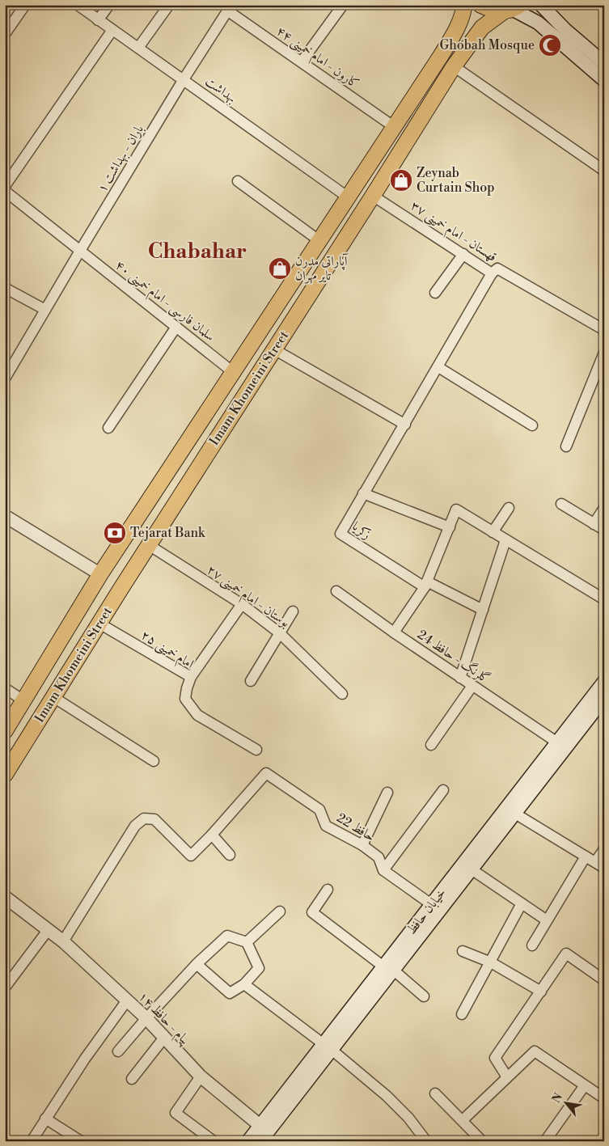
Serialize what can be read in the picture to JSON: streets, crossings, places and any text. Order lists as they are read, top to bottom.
{
  "streets": {
    "main road": ["Imam Khomeini Street", "خیابان حافظ"],
    "street": [
      "کارون - امام خمینی ۴۴",
      "بهداشت",
      "باران - بهداشت ۱",
      "قهستان - امام خمینی ۳۷",
      "سلمان فارسی - امام خمینی ۴۰",
      "زکریا",
      "بوستان - امام خمینی ۲۷",
      "امام خمینی ۲۵",
      "گلرنگ - حافظ 24",
      "حافظ 22",
      "پیام - حافظ ۱۴"
    ]
  },
  "crossings": [
    ["کارون - امام خمینی ۴۴", "باران - بهداشت ۱"],
    ["کارون - امام خمینی ۴۴", "Imam Khomeini Street"],
    ["بهداشت", "باران - بهداشت ۱"],
    ["بهداشت", "Imam Khomeini Street"],
    ["باران - بهداشت ۱", "سلمان فارسی - امام خمینی ۴۰"],
    ["قهستان - امام خمینی ۳۷", "Imam Khomeini Street"],
    ["قهستان - امام خمینی ۳۷", "زکریا"],
    ["سلمان فارسی - امام خمینی ۴۰", "Imam Khomeini Street"],
    ["Imam Khomeini Street", "بوستان - امام خمینی ۲۷"],
    ["Imam Khomeini Street", "امام خمینی ۲۵"],
    ["گلرنگ - حافظ 24", "خیابان حافظ"],
    ["حافظ 22", "خیابان حافظ"],
    ["خیابان حافظ", "پیام - حافظ ۱۴"]
  ],
  "districts": ["Chabahar"],
  "places": {
    "mosque": ["Ghobah Mosque"],
    "shop": ["Zeynab Curtain Shop", "آپاراتی مدرن تایر مهران"],
    "bank": ["Tejarat Bank"]
  },
  "north": "top left"
}
